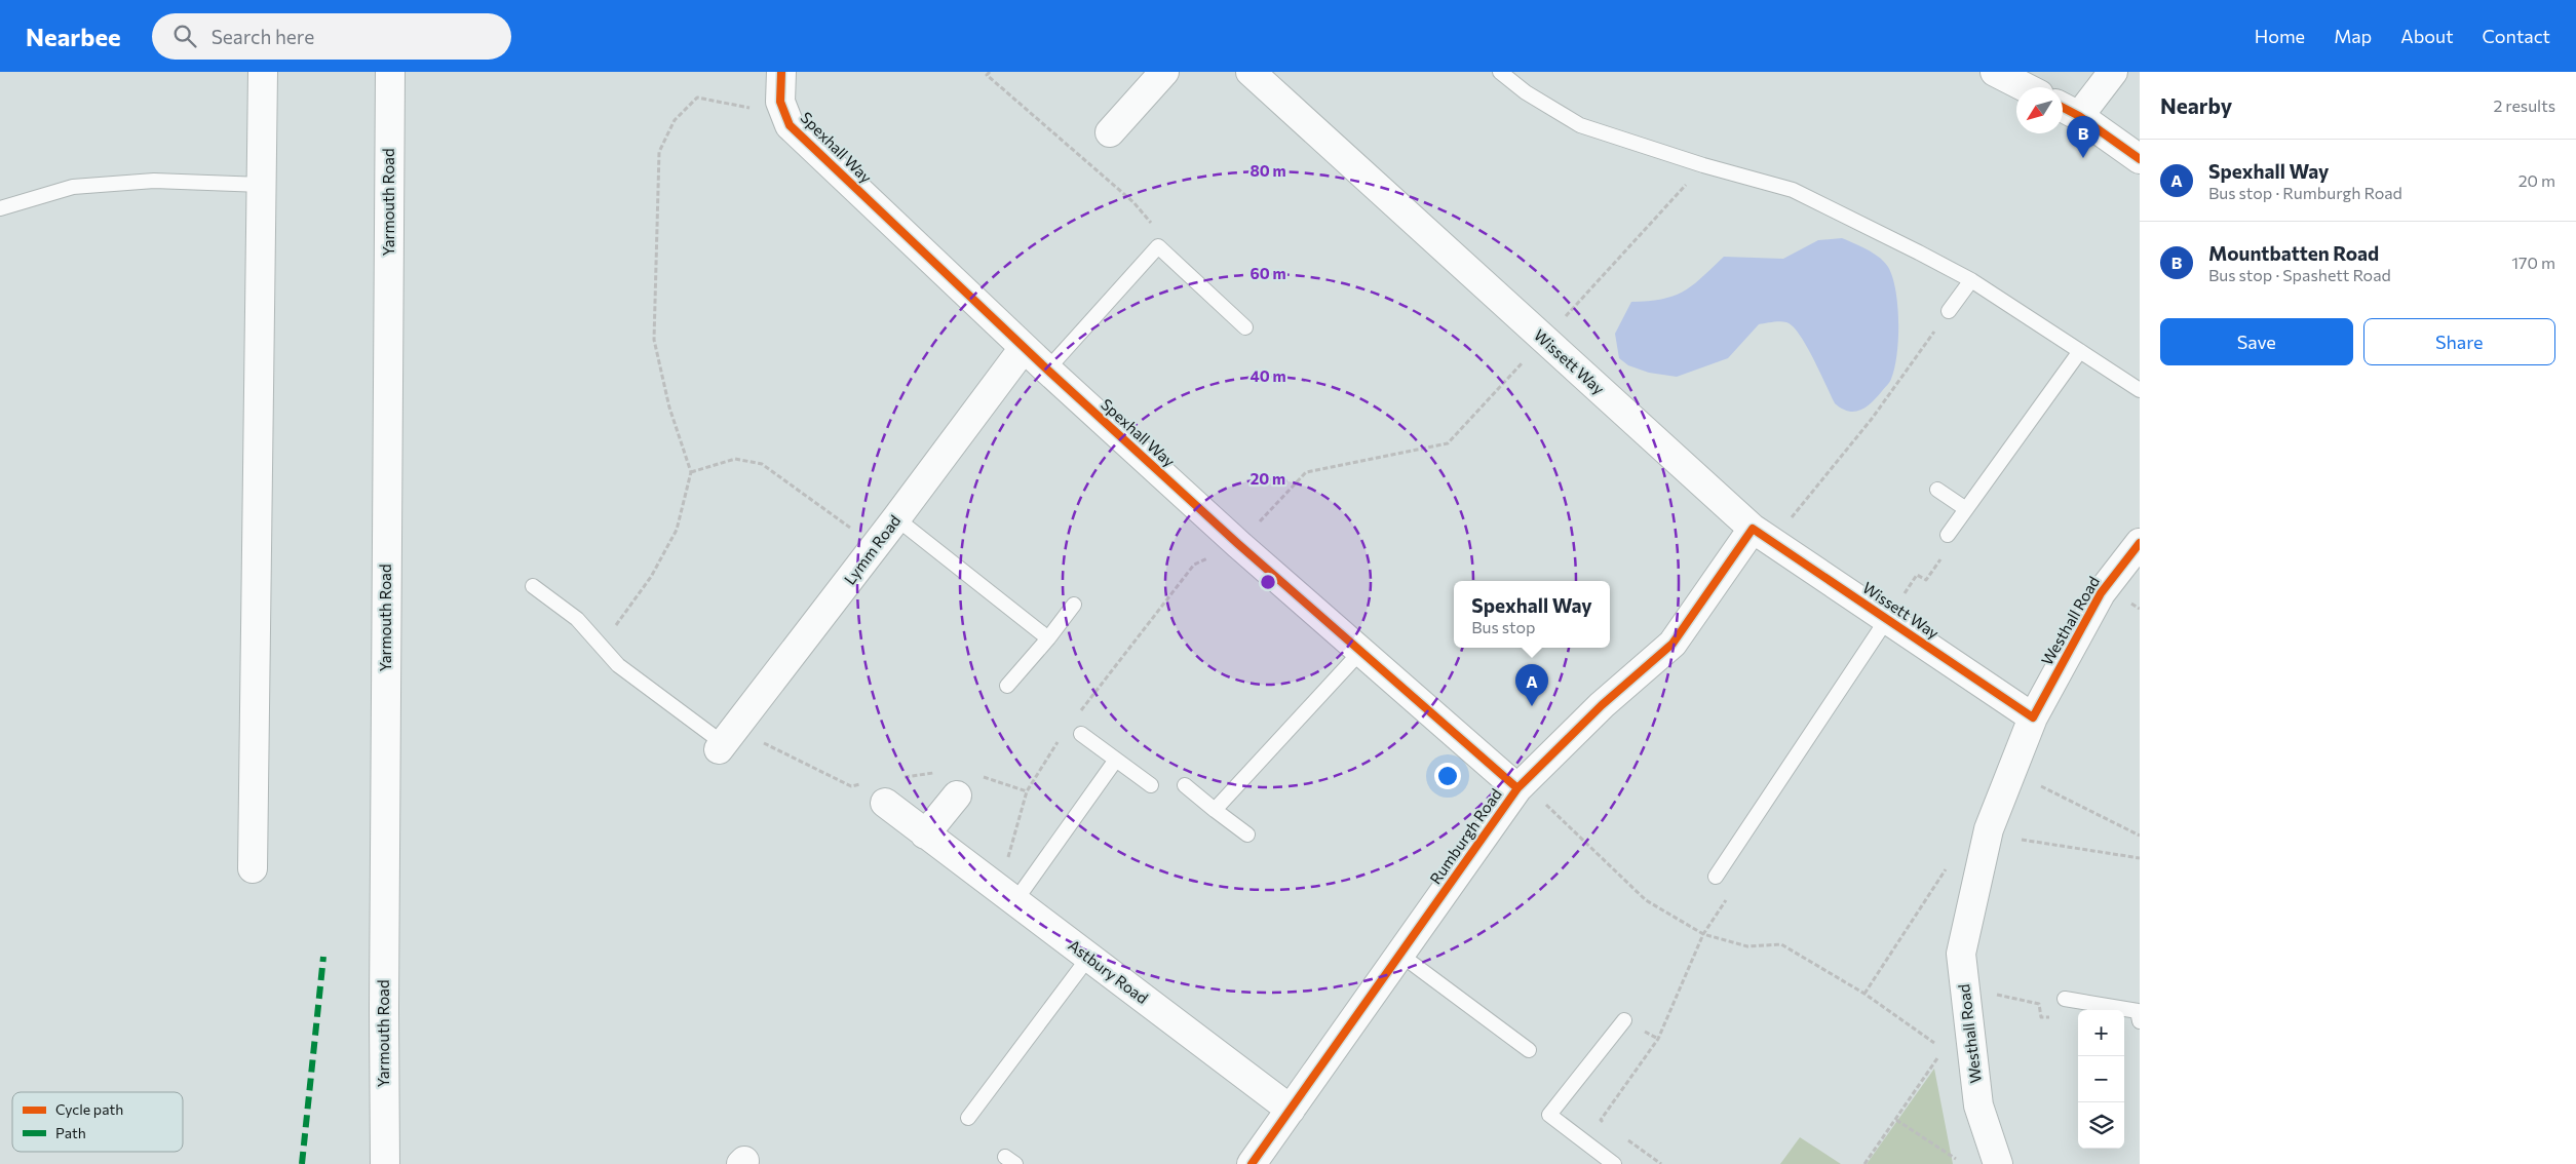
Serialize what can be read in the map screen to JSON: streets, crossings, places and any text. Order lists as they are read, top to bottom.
{
  "streets": {
    "main road": [
      "Spexhall Way",
      "Yarmouth Road",
      "Wissett Way",
      "Lymm Road",
      "Westhall Road",
      "Rumburgh Road",
      "Astbury Road"
    ]
  },
  "crossings": [
    ["Spexhall Way", "Lymm Road"],
    ["Spexhall Way", "Rumburgh Road"],
    ["Wissett Way", "Westhall Road"],
    ["Wissett Way", "Rumburgh Road"],
    ["Rumburgh Road", "Astbury Road"]
  ],
  "legend": ["Cycle path", "Path"],
  "north": "bottom left",
  "page": {
    "header": "Nearbee",
    "search": "Search here",
    "nav": [
      "Home",
      "Map",
      "About",
      "Contact"
    ],
    "heading": ["Nearby", "2 results"],
    "pins": ["B", "A"],
    "list": [
      {
        "mark": "A",
        "name": "Spexhall Way",
        "note": "Bus stop · Rumburgh Road",
        "value": "20 m"
      },
      {
        "mark": "B",
        "name": "Mountbatten Road",
        "note": "Bus stop · Spashett Road",
        "value": "170 m"
      }
    ],
    "buttons": ["Save", "Share"],
    "popup": ["Spexhall Way", "Bus stop"],
    "map_buttons": ["+", "−"]
  },
  "rings": [
    "80 m",
    "60 m",
    "40 m",
    "20 m"
  ]
}
